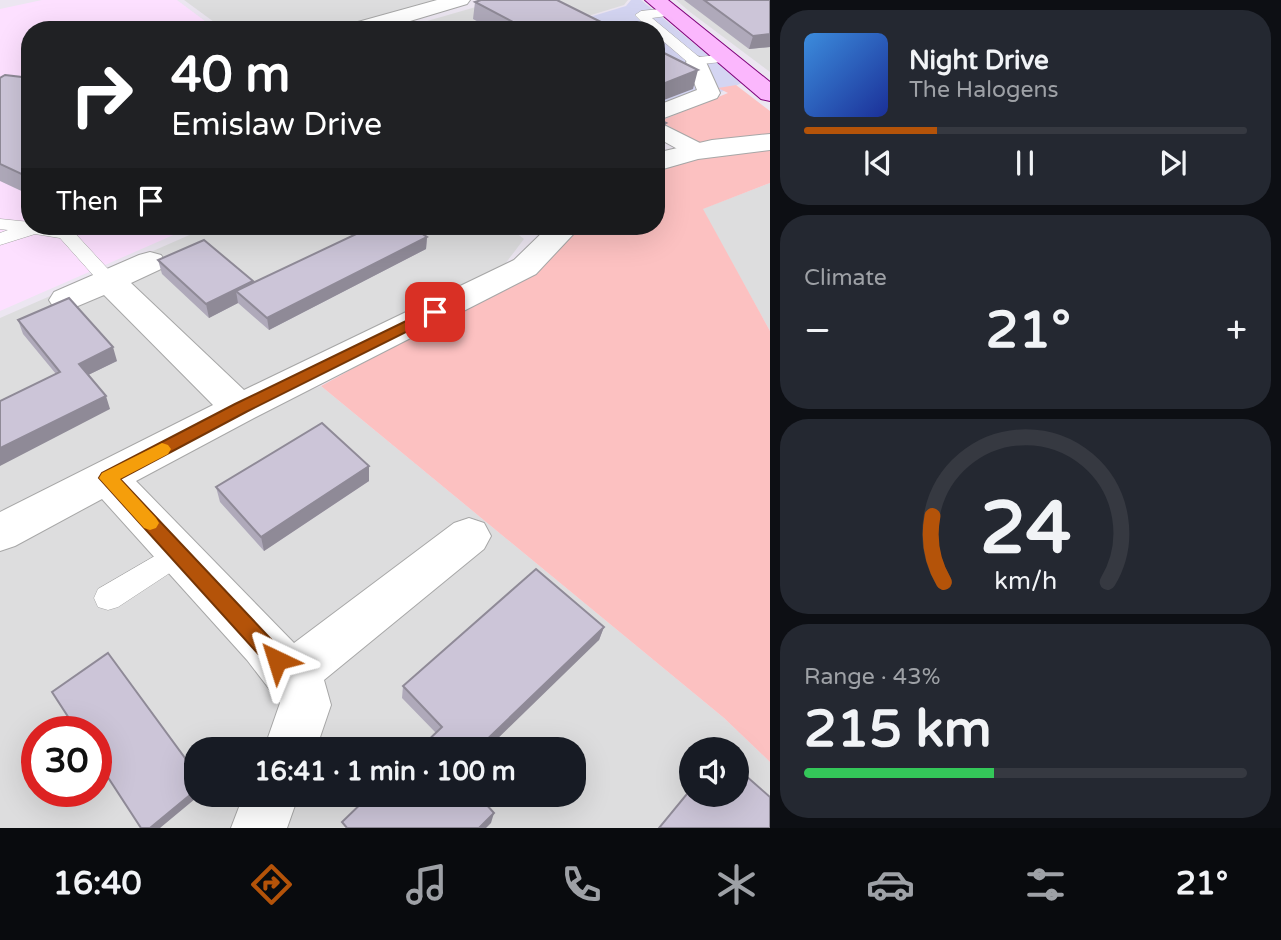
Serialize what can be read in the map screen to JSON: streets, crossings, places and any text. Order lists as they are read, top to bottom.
{
  "page": {
    "turn": ["40 m", "Emislaw Drive"],
    "song": ["Night Drive", "The Halogens"],
    "then": "Then",
    "tile": [
      "Climate",
      ["Range · 43%", "215 km"]
    ],
    "heat": ["−", "21°", "+"],
    "limit": "30",
    "trip": "16:41 · 1 min · 100 m",
    "tabs": ["16:40", "21°"],
    "gauge": ["24", "km/h"]
  }
}
